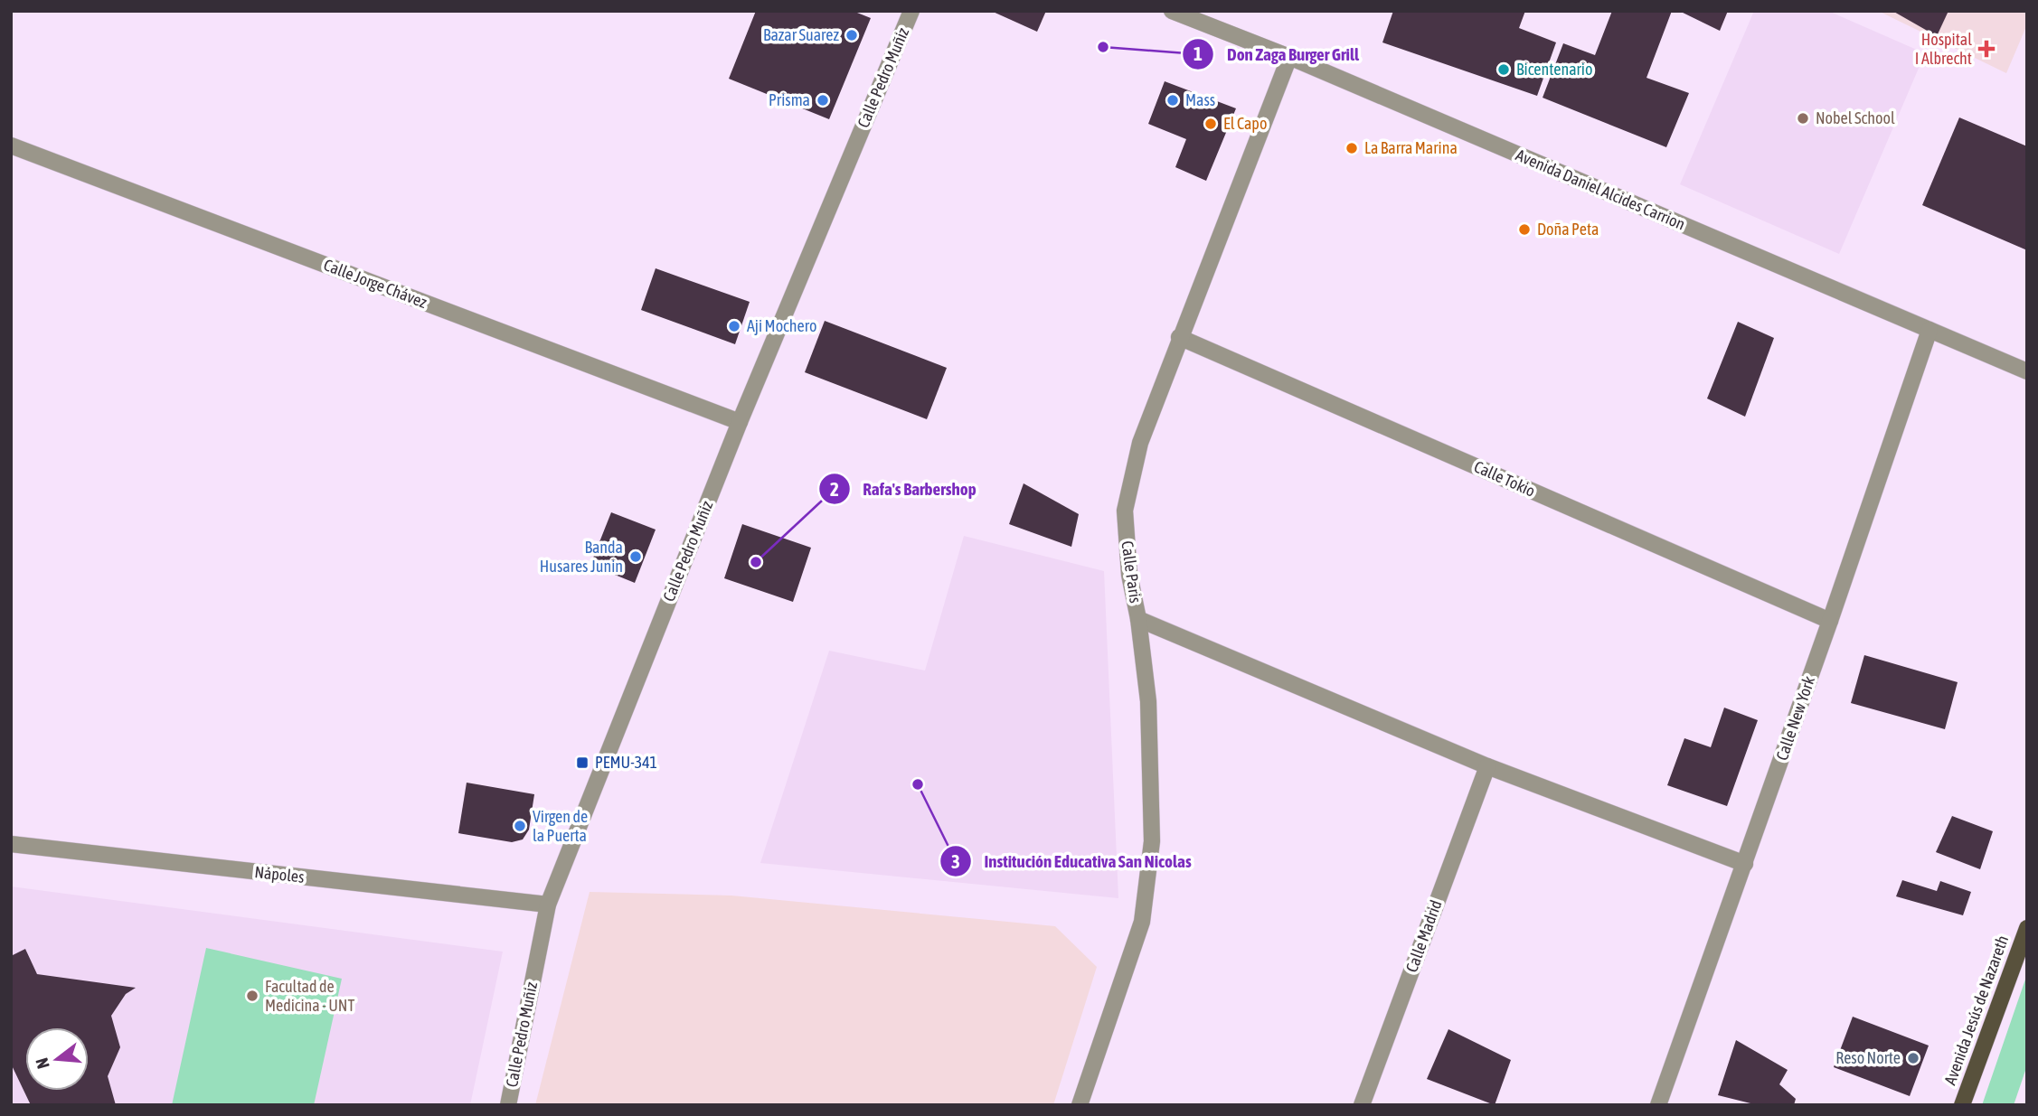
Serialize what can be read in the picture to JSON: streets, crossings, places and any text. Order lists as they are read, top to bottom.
{
  "streets": {
    "main road": ["Avenida Jesús de Nazareth"],
    "street": [
      "Calle Pedro Muñiz",
      "Avenida Daniel Alcides Carrion",
      "Calle Jorge Chávez",
      "Calle Tokio",
      "Calle Paris",
      "Calle New York",
      "Nápoles",
      "Calle Madrid"
    ]
  },
  "crossings": [
    ["Calle Pedro Muñiz", "Calle Jorge Chávez"],
    ["Calle Pedro Muñiz", "Nápoles"],
    ["Avenida Daniel Alcides Carrion", "Calle Paris"],
    ["Avenida Daniel Alcides Carrion", "Calle New York"],
    ["Calle Tokio", "Calle Paris"],
    ["Calle Tokio", "Calle New York"]
  ],
  "places": {
    "other": [
      "Bazar Suarez",
      "Don Zaga Burger Grill",
      "Bicentenario",
      "Prisma",
      "Mass",
      "Nobel School",
      "El Capo",
      "La Barra Marina",
      "Doña Peta",
      "Aji Mochero",
      "Banda Husares Junin",
      "Rafa's Barbershop",
      "Institución Educativa San Nicolas",
      "Virgen de la Puerta",
      "Facultad de Medicina - UNT",
      "Reso Norte"
    ],
    "health": ["Hospital I Albrecht"],
    "transit": ["PEMU-341"]
  },
  "north": "left"
}
